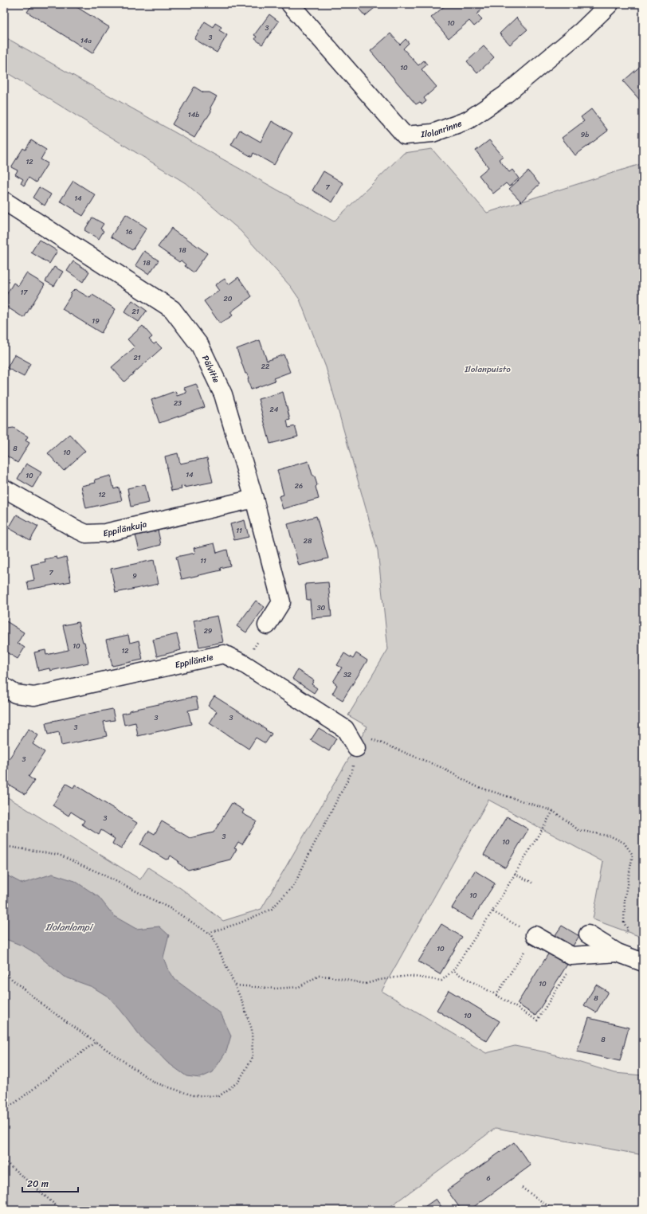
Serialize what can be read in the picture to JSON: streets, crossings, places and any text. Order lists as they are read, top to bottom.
{
  "streets": {
    "street": [
      "Ilolanrinne",
      "Pälvitie",
      "Eppilänkuja",
      "Eppiläntie"
    ]
  },
  "crossings": [
    ["Pälvitie", "Eppilänkuja"]
  ],
  "water": ["Ilolanlampi"],
  "parks": ["Ilolanpuisto"],
  "house_numbers": [
    "10",
    "3",
    "3",
    "14a",
    "10",
    "14b",
    "9b",
    "12",
    "7",
    "14",
    "16",
    "18",
    "18",
    "17",
    "20",
    "21",
    "19",
    "21",
    "22",
    "23",
    "24",
    "8",
    "10",
    "14",
    "10",
    "26",
    "12",
    "11",
    "28",
    "11",
    "7",
    "9",
    "30",
    "29",
    "10",
    "12",
    "32",
    "3",
    "3",
    "3",
    "3",
    "3",
    "3",
    "10",
    "10",
    "10",
    "10",
    "8",
    "10",
    "8",
    "6"
  ],
  "scale_bar": "20 m"
}
